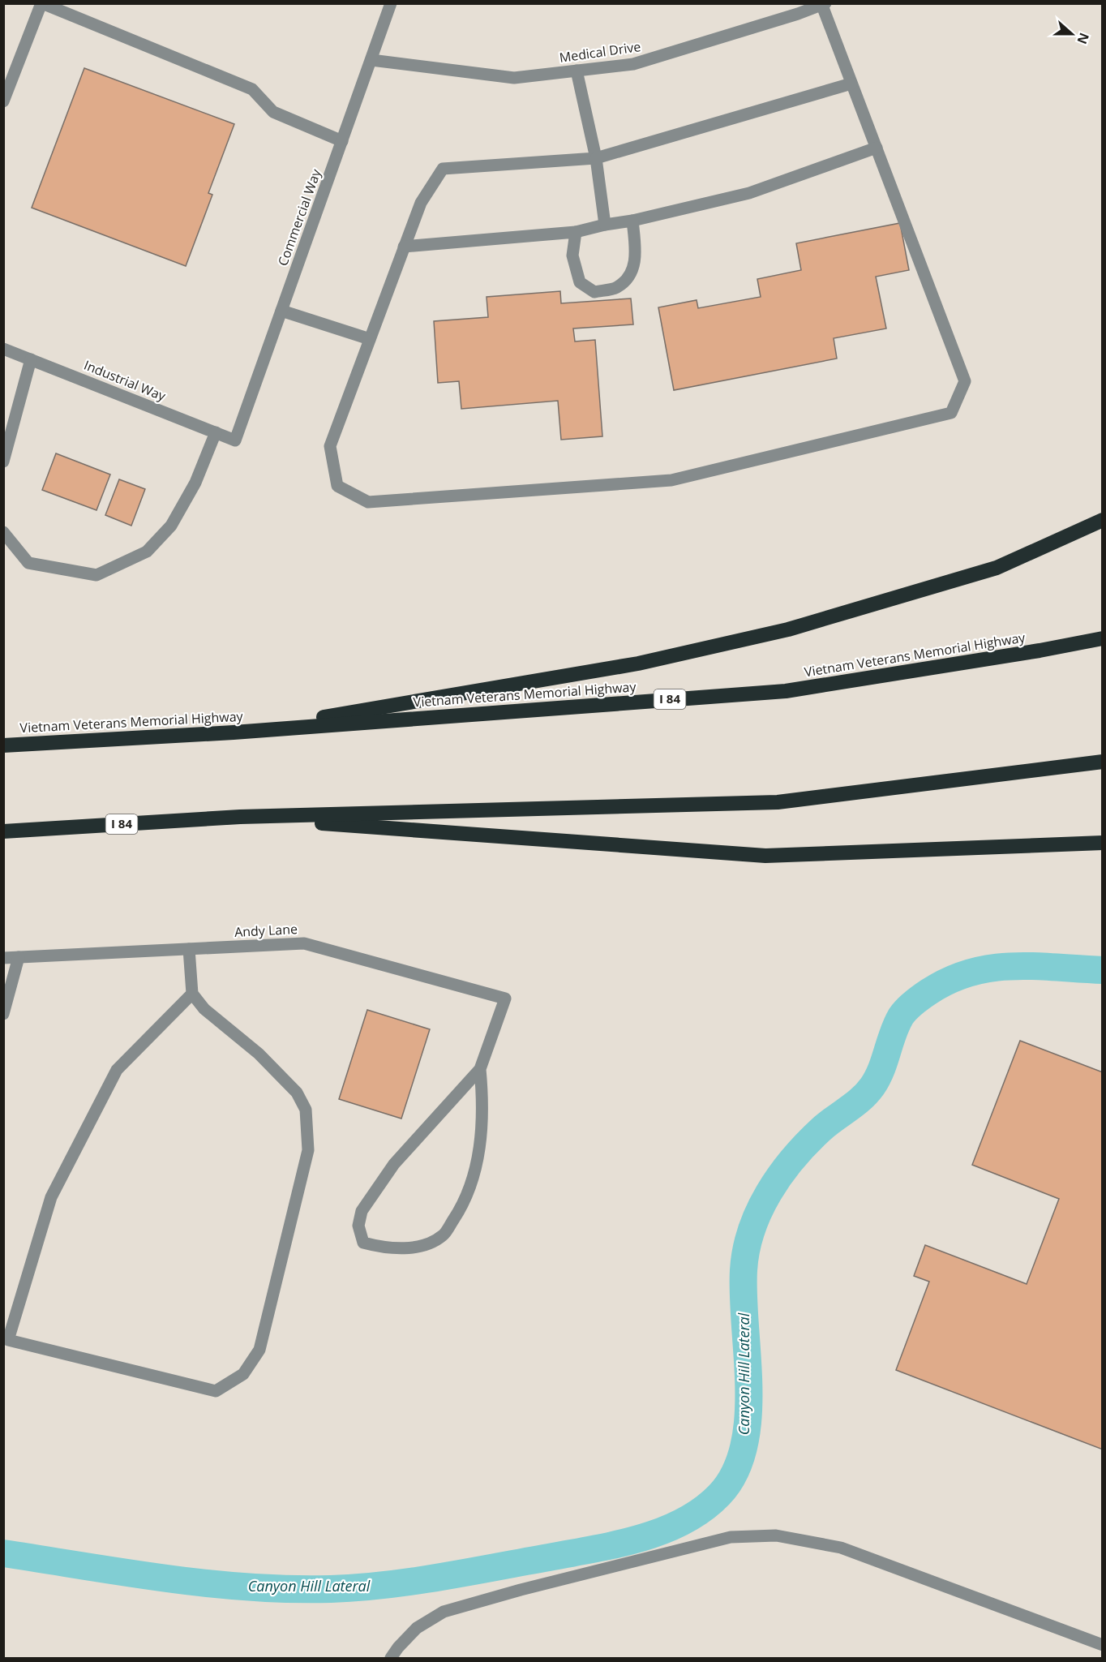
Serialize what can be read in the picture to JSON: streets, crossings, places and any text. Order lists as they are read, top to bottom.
{
  "streets": {
    "highway": ["Vietnam Veterans Memorial Highway", "I 84"],
    "street": [
      "Medical Drive",
      "Commercial Way",
      "Industrial Way",
      "Andy Lane"
    ]
  },
  "crossings": [
    ["Medical Drive", "Commercial Way"],
    ["Commercial Way", "Industrial Way"]
  ],
  "water": ["Canyon Hill Lateral"],
  "north": "right"
}
